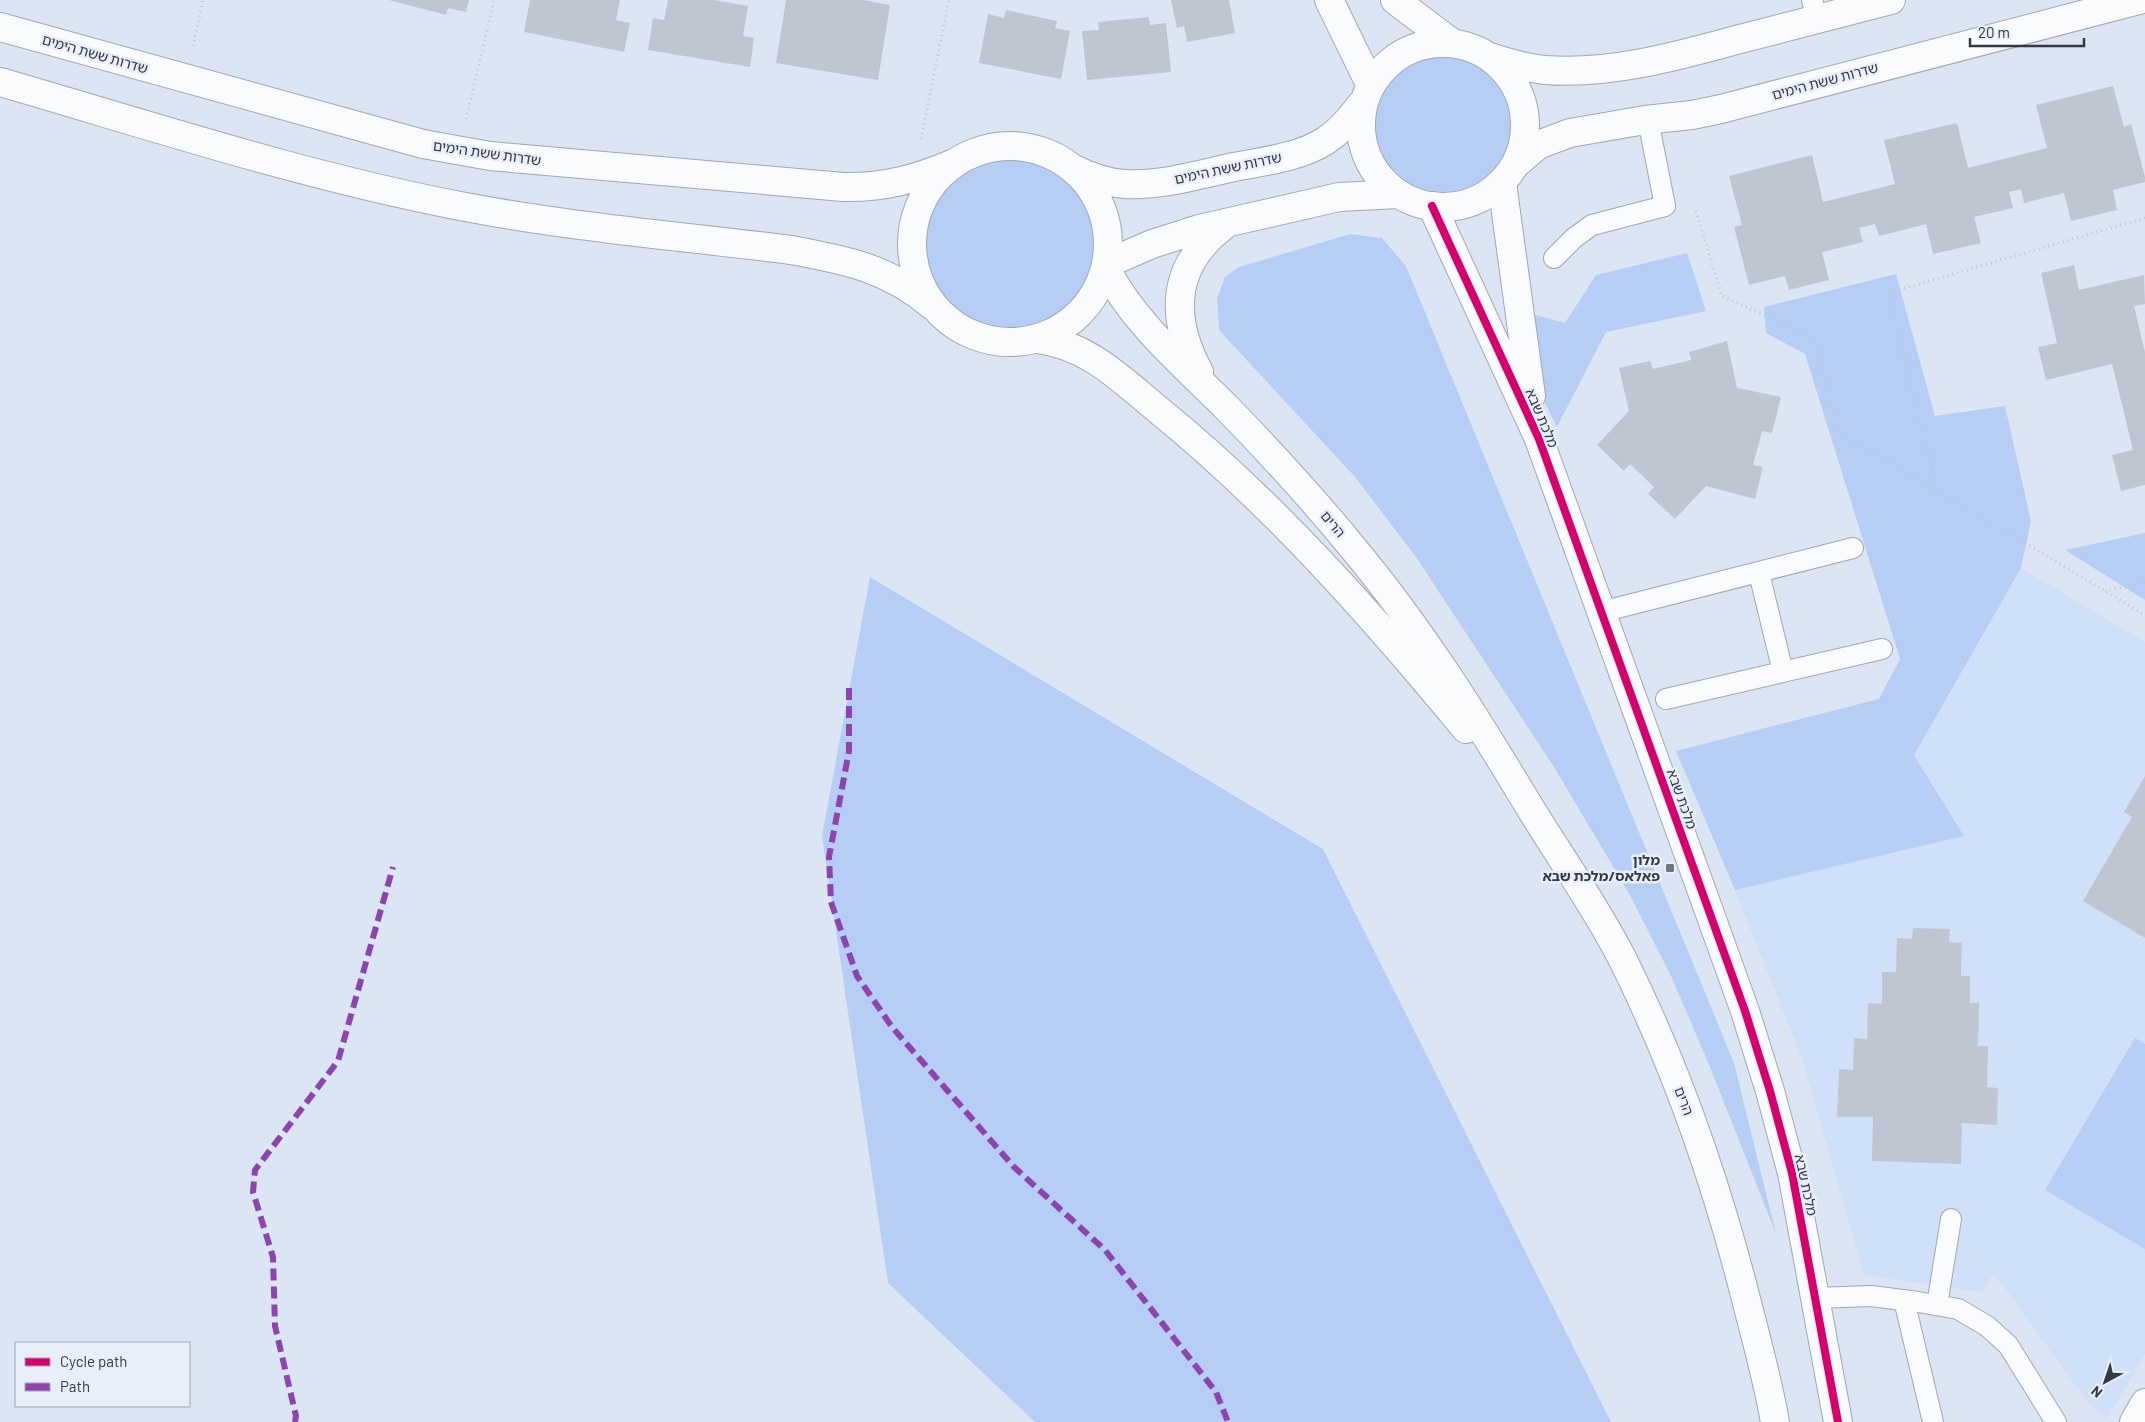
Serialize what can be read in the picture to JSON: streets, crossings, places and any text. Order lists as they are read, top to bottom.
{
  "streets": {
    "main road": ["שדרות ששת הימים", "מלכת שבא", "הרים"]
  },
  "crossings": [
    ["שדרות ששת הימים", "מלכת שבא"]
  ],
  "places": {
    "transit": ["מלון פאלאס/מלכת שבא"]
  },
  "legend": ["Cycle path", "Path"],
  "scale_bar": "20 m",
  "north": "bottom left"
}
